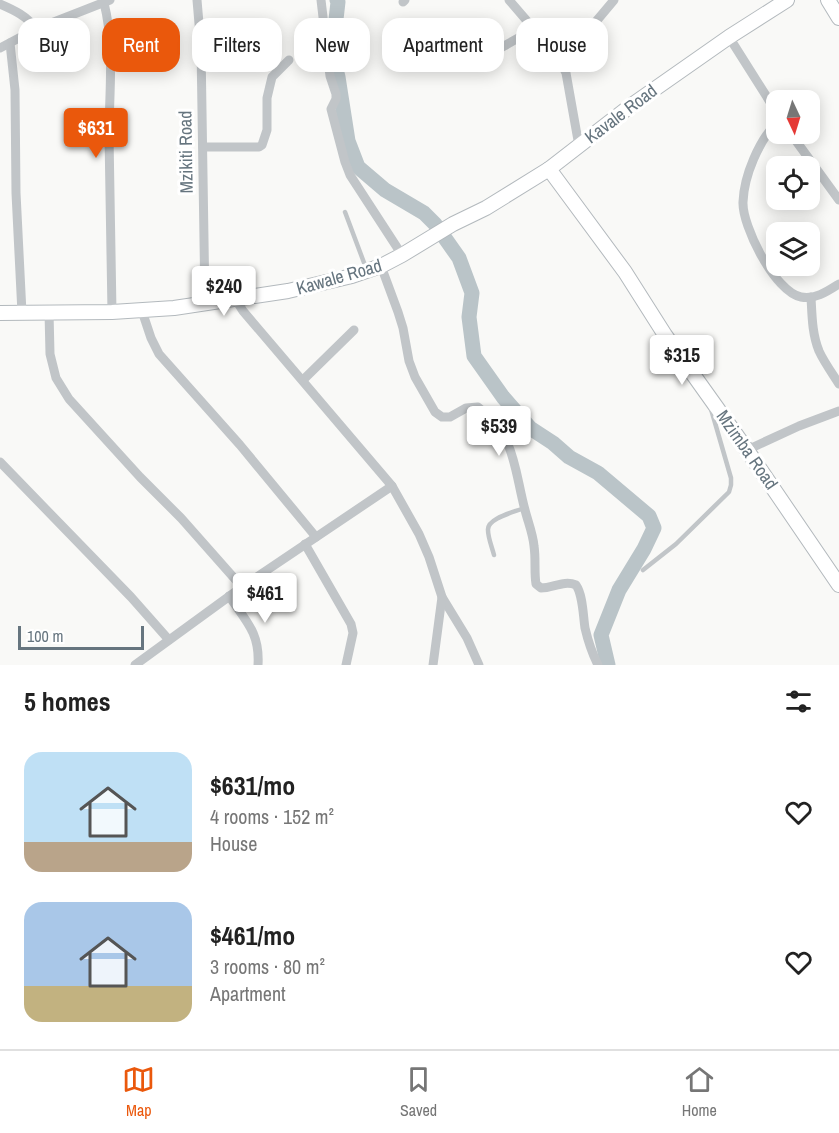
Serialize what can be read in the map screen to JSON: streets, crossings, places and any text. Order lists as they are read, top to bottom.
{
  "streets": {
    "street": [
      "Kavale Road",
      "Mzikiti Road",
      "Kawale Road",
      "Mzimba Road"
    ]
  },
  "crossings": [
    ["Kavale Road", "Kawale Road"],
    ["Kavale Road", "Mzimba Road"],
    ["Mzikiti Road", "Kawale Road"]
  ],
  "scale_bar": "100 m",
  "north": "bottom",
  "page": {
    "chip": [
      "Buy",
      "Rent",
      "Filters",
      "New",
      "Apartment",
      "House"
    ],
    "price": [
      "$631",
      "$240",
      "$315",
      "$539",
      "$461"
    ],
    "scale": "100 m",
    "heading": "5 homes",
    "list": [
      {
        "name": "$631/mo",
        "note": "4 rooms · 152 m² · House"
      },
      {
        "name": "$461/mo",
        "note": "3 rooms · 80 m² · Apartment"
      }
    ],
    "tabs": ["Map", "Saved", "Home"]
  }
}
